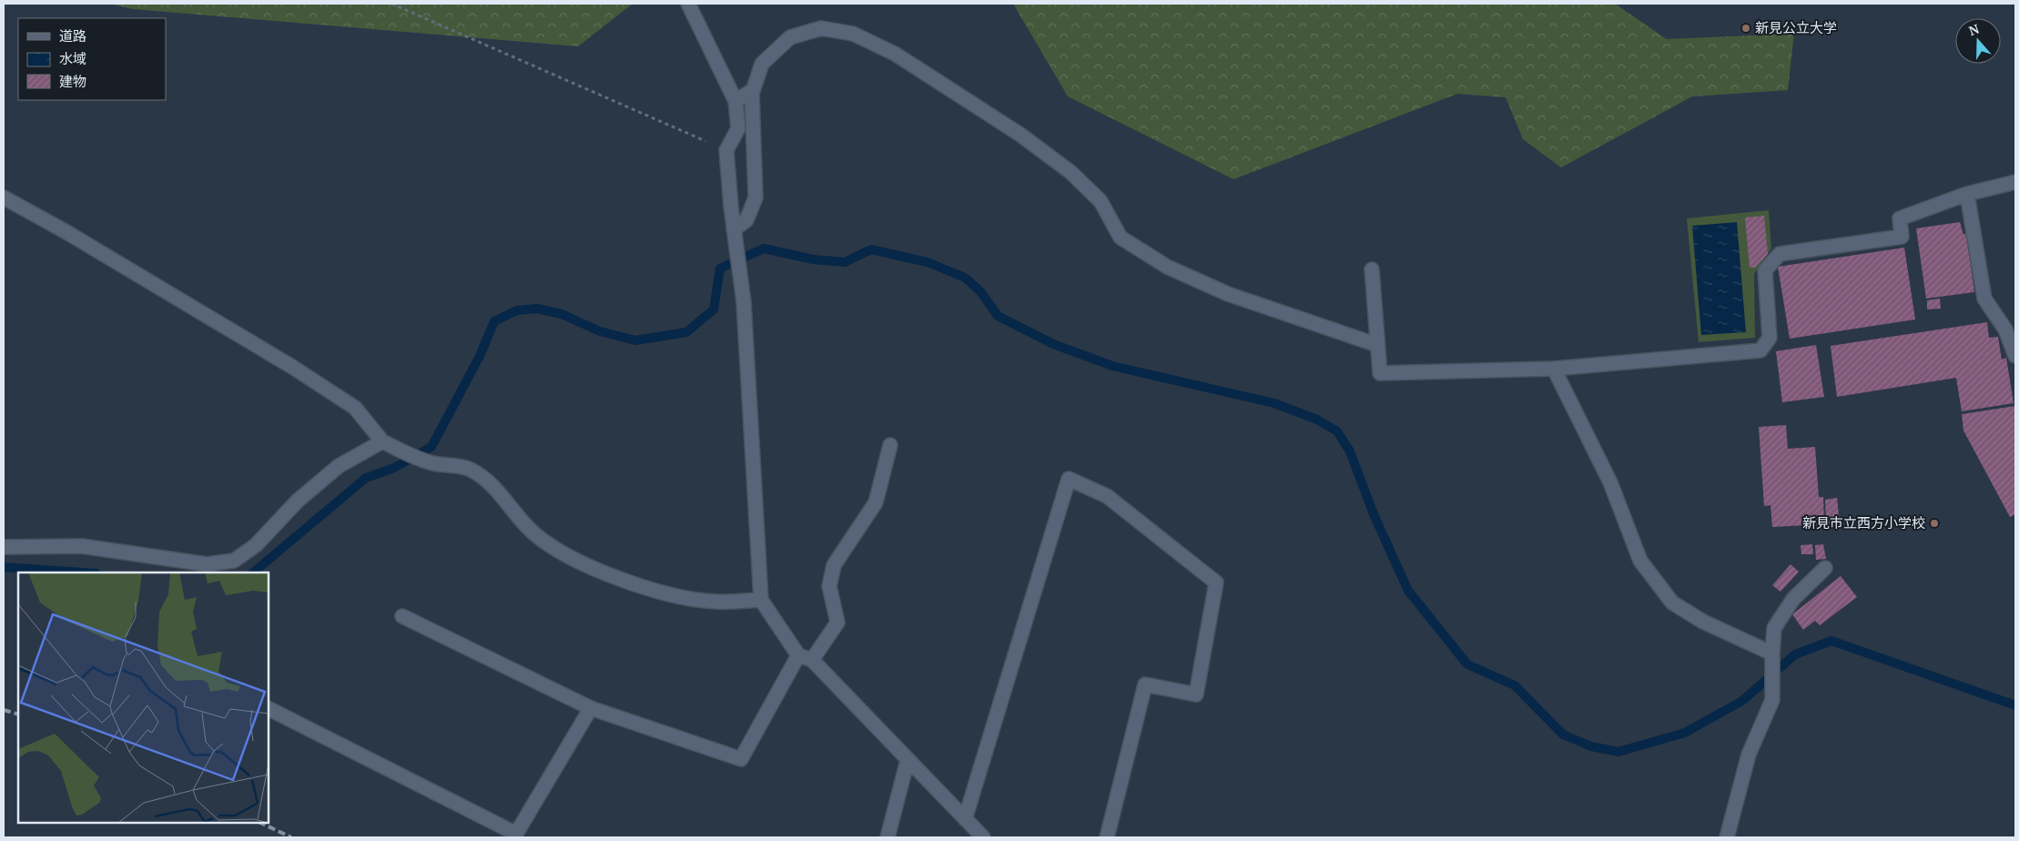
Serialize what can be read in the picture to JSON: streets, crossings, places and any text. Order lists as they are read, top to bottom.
{
  "places": ["新見公立大学", "新見市立西方小学校"],
  "legend": ["道路", "水域", "建物"],
  "north": "top"
}
